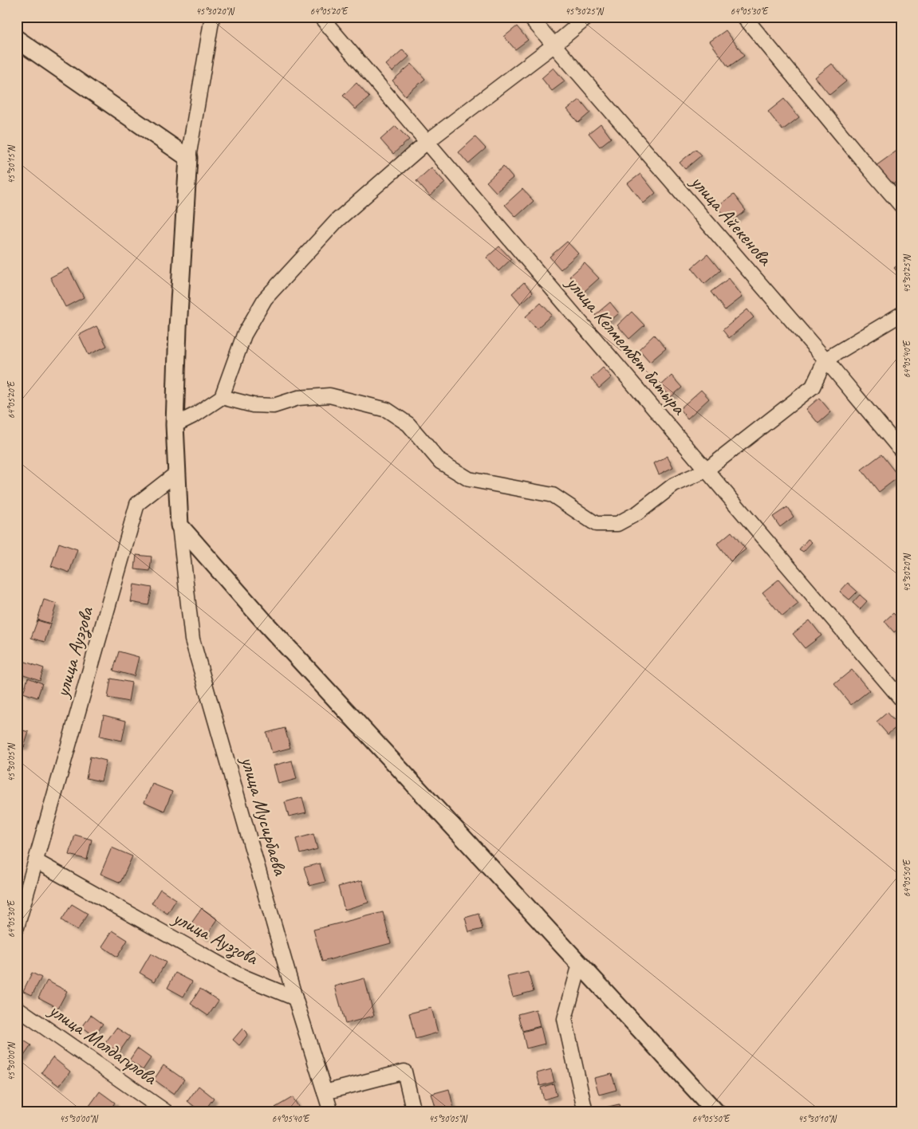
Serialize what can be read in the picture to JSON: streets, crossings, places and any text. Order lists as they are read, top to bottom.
{
  "streets": {
    "street": [
      "улица Айекенова",
      "улица Келмембет батыра",
      "улица Ауэзова",
      "улица Мусирбаева",
      "улица Молдагулова"
    ]
  },
  "crossings": [
    ["улица Ауэзова", "улица Мусирбаева"]
  ],
  "coordinates": [
    "45°30'20\"N",
    "64°05'20\"E",
    "45°30'25\"N",
    "64°05'30\"E",
    "45°30'15\"N",
    "64°05'40\"E",
    "45°30'05\"N",
    "64°05'50\"E",
    "45°30'00\"N",
    "45°30'10\"N"
  ]
}
